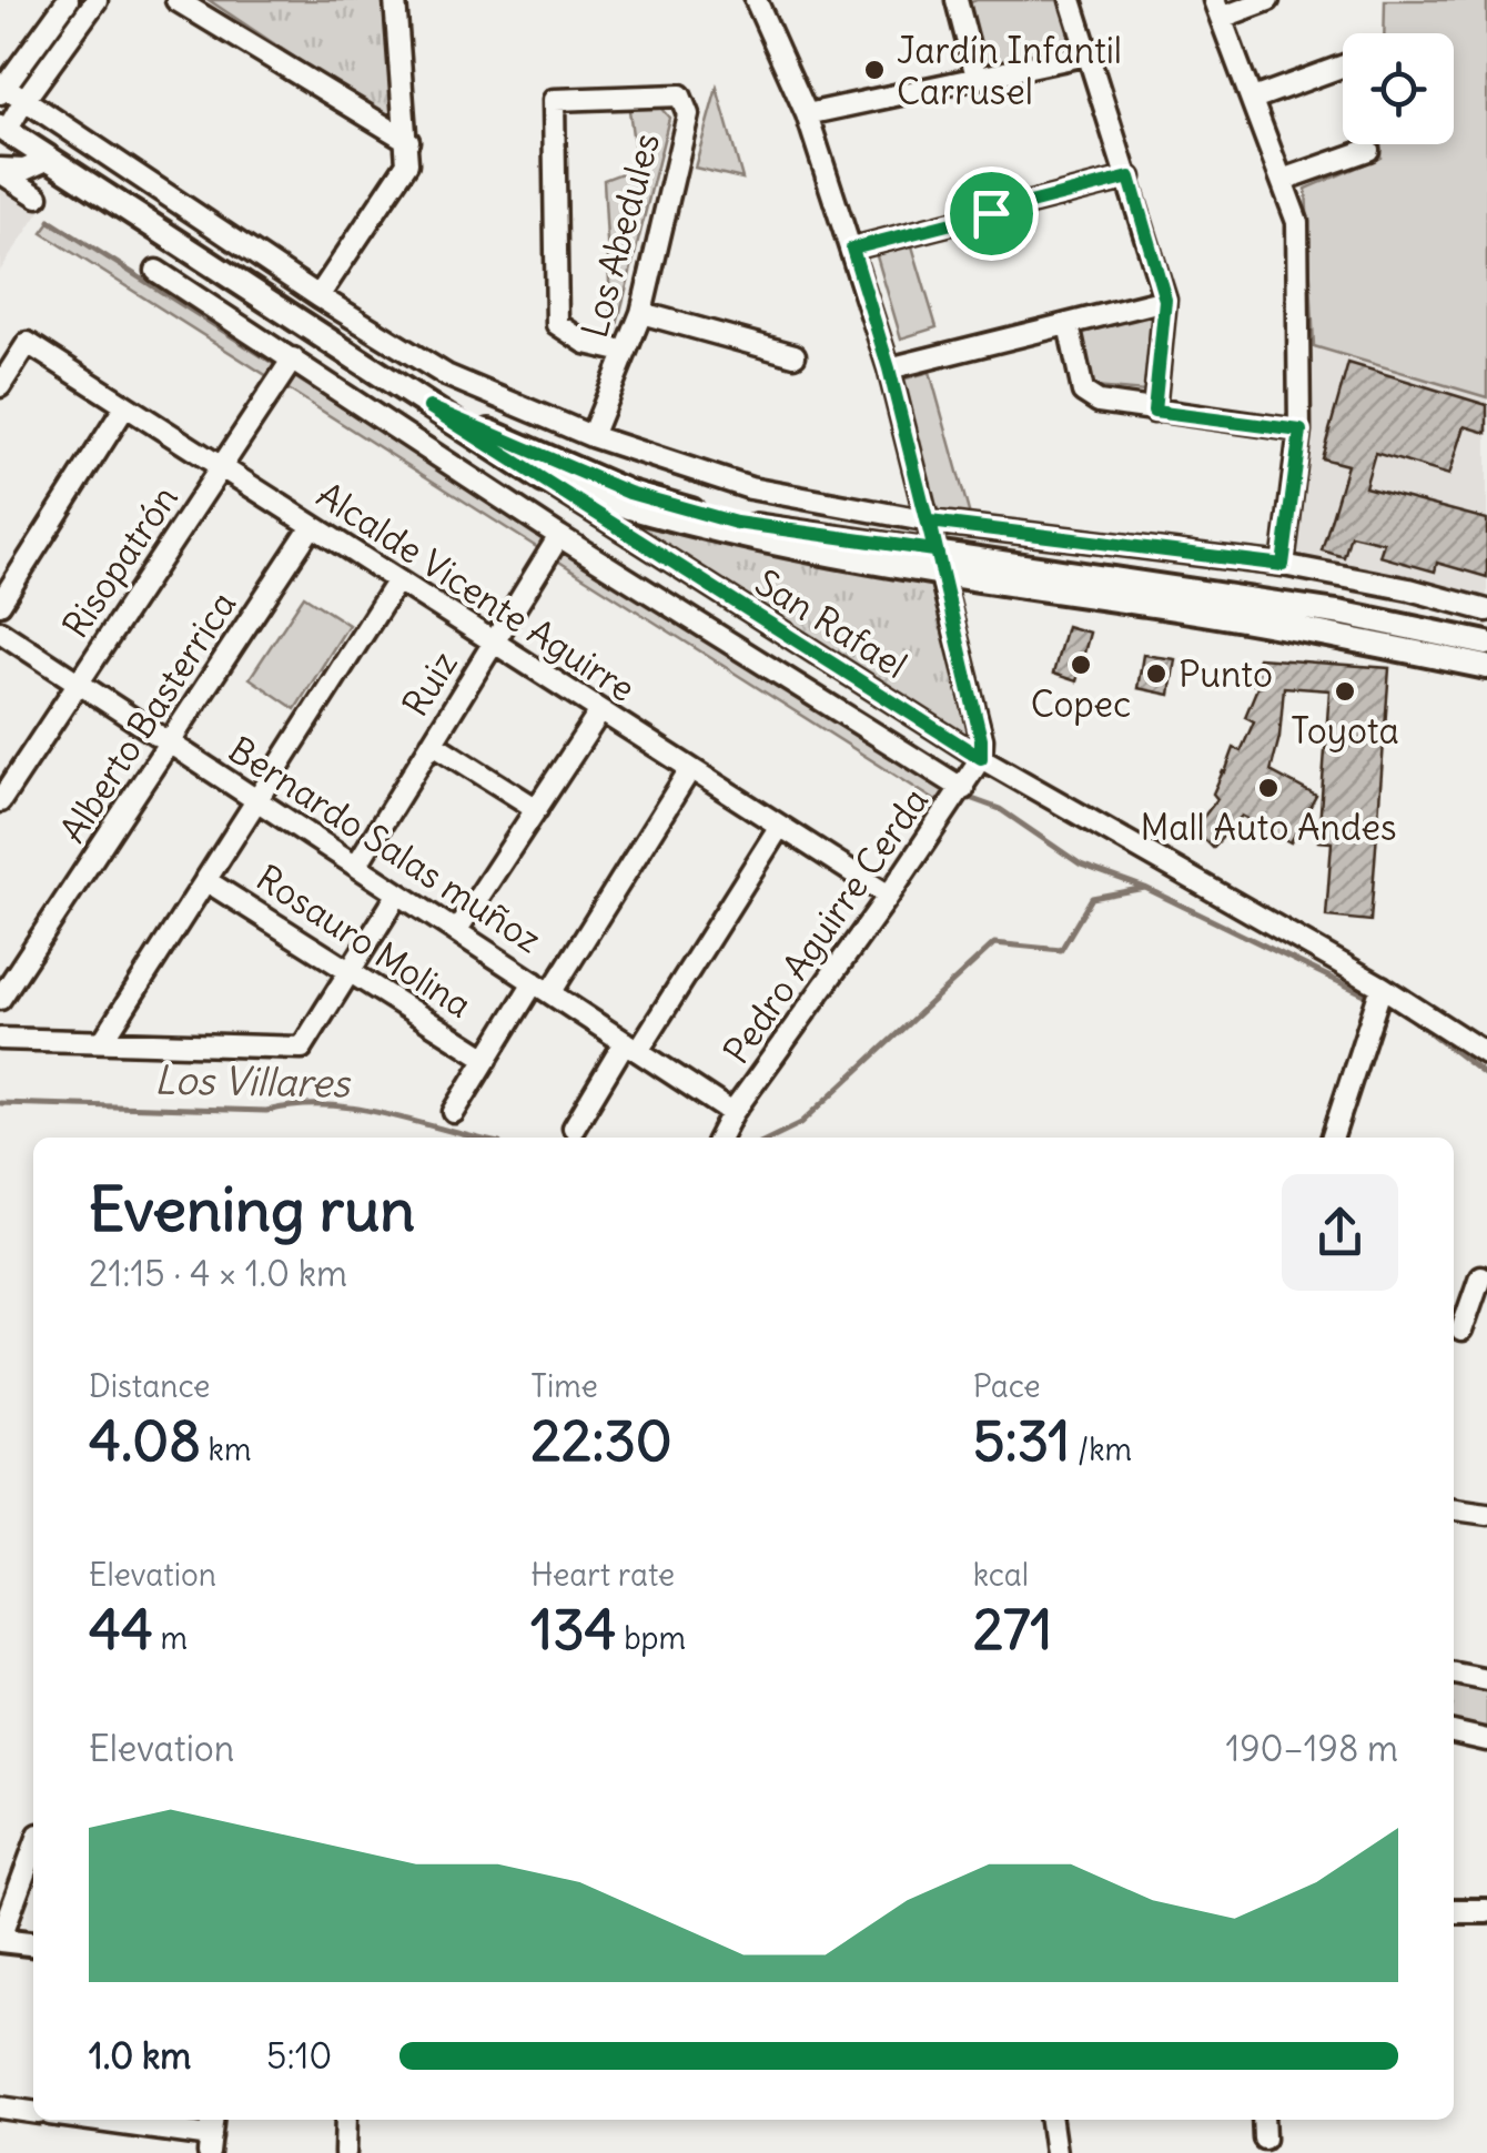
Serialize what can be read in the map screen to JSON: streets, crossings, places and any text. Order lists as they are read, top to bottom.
{
  "streets": {
    "street": [
      "Los Abedules",
      "Risopatrón",
      "Alcalde Vicente Aguirre",
      "San Rafael",
      "Ruiz",
      "Alberto Basterrica",
      "Bernardo Salas muñoz",
      "Pedro Aguirre Cerda",
      "Rosauro Molina"
    ]
  },
  "crossings": [
    ["Risopatrón", "Alcalde Vicente Aguirre"],
    ["Risopatrón", "Bernardo Salas muñoz"],
    ["Alcalde Vicente Aguirre", "Ruiz"],
    ["Alcalde Vicente Aguirre", "Alberto Basterrica"],
    ["Alcalde Vicente Aguirre", "Pedro Aguirre Cerda"],
    ["San Rafael", "Pedro Aguirre Cerda"],
    ["Ruiz", "Bernardo Salas muñoz"],
    ["Alberto Basterrica", "Bernardo Salas muñoz"],
    ["Bernardo Salas muñoz", "Pedro Aguirre Cerda"]
  ],
  "water": ["Los Villares"],
  "places": [
    "Jardín Infantil Carrusel",
    "Copec",
    "Punto",
    "Toyota",
    "Mall Auto Andes"
  ],
  "page": {
    "heading": ["Evening run", "21:15 · 4 × 1.0 km"],
    "stats": [
      ["Distance", "4.08 km"],
      ["Time", "22:30"],
      ["Pace", "5:31 /km"],
      ["Elevation", "44 m"],
      ["Heart rate", "134 bpm"],
      ["kcal", "271"]
    ],
    "chart": ["Elevation", "190–198 m"],
    "list": [
      {
        "name": "1.0 km",
        "note": "5:10"
      }
    ]
  }
}
